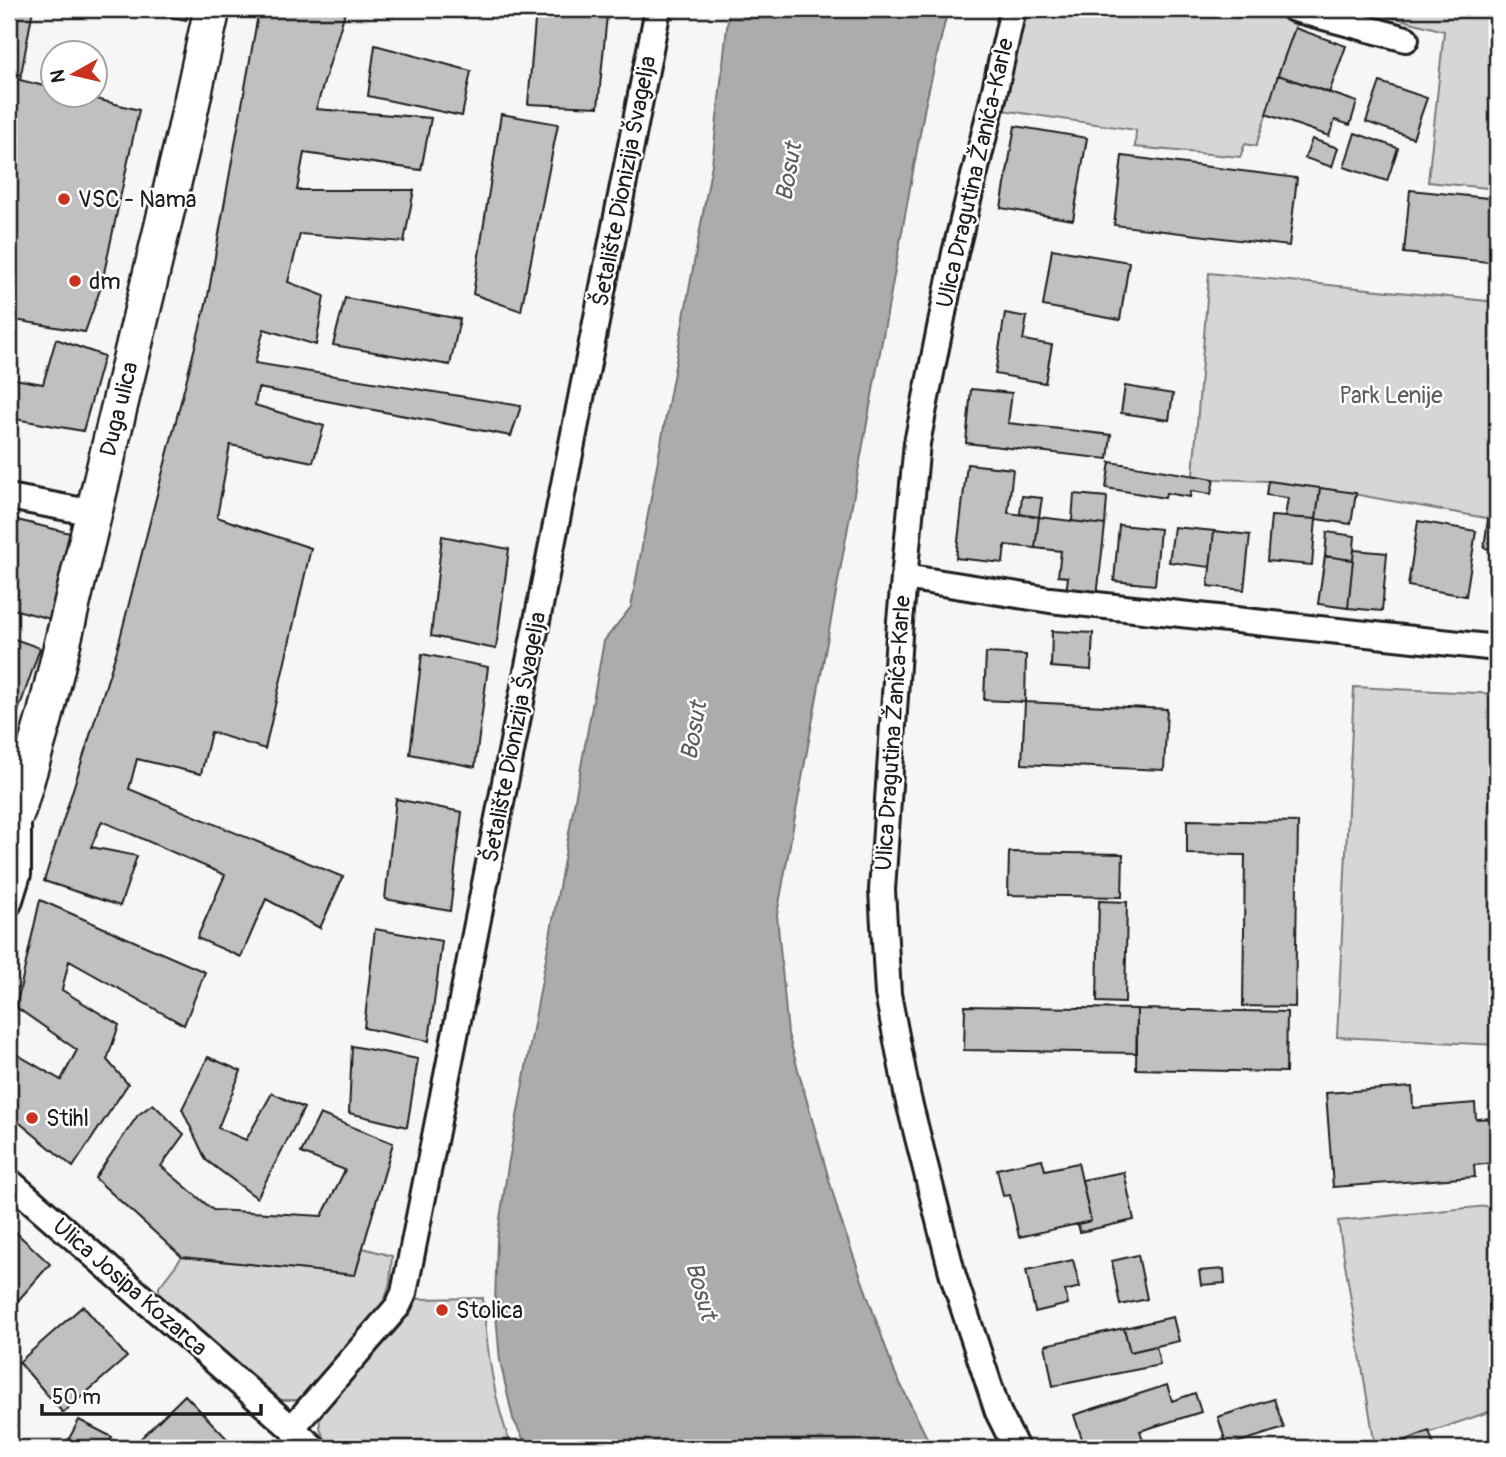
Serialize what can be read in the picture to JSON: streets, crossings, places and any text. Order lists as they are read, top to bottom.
{
  "streets": {
    "main road": ["Duga ulica"],
    "street": ["Ulica Dragutina Žanića-Karle", "Šetalište Dionizija Švagelja", "Ulica Josipa Kozarca"]
  },
  "crossings": [
    ["Šetalište Dionizija Švagelja", "Ulica Josipa Kozarca"]
  ],
  "water": ["Bosut"],
  "parks": ["Park Lenije"],
  "places": [
    "VSC - Nama",
    "dm",
    "Stihl",
    "Stolica"
  ],
  "scale_bar": "50 m",
  "north": "left"
}
